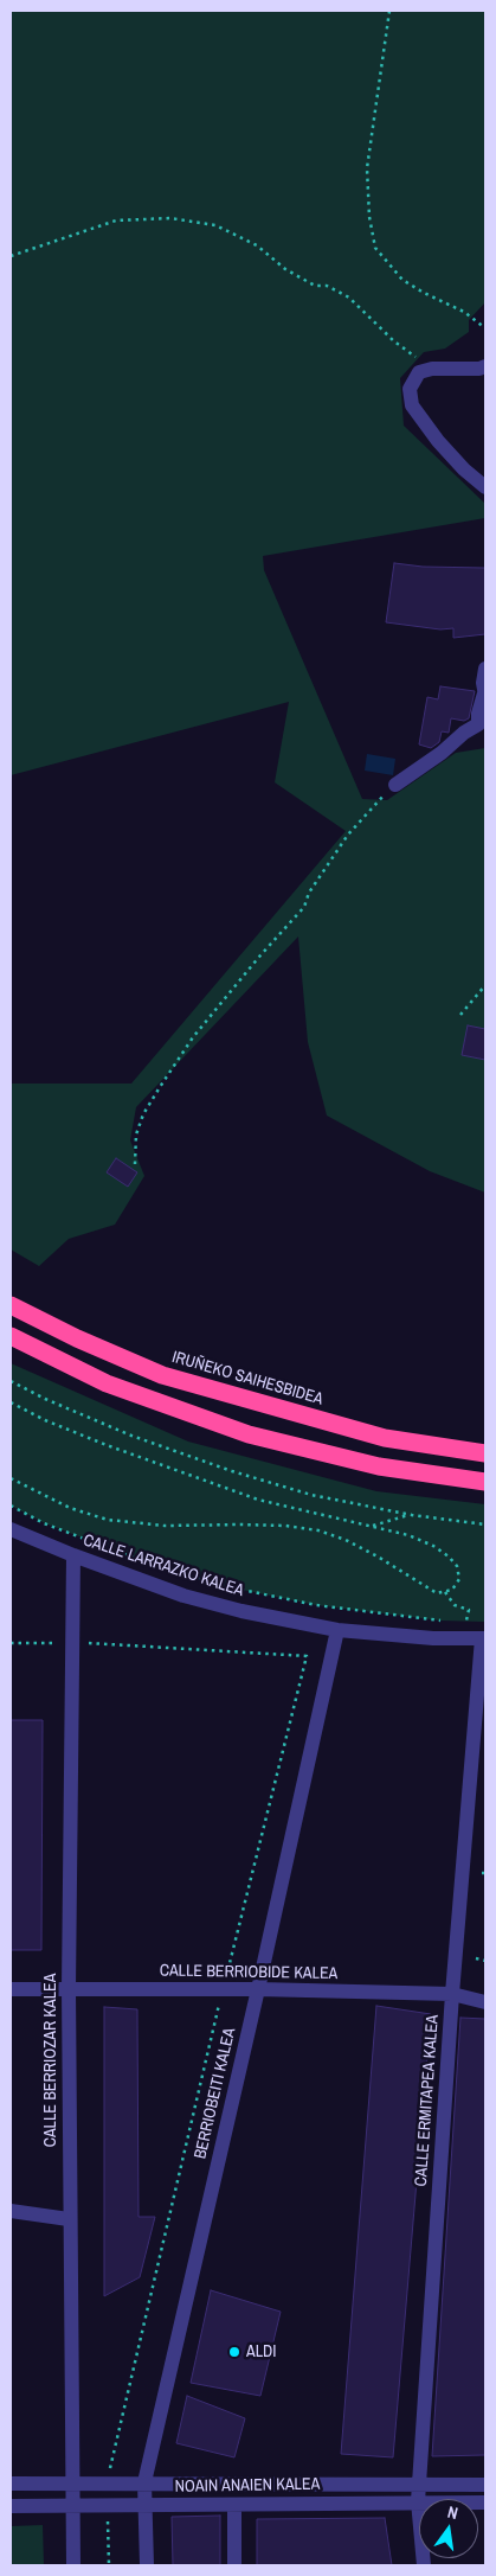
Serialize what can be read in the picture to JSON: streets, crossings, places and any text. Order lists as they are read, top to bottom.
{
  "streets": {
    "highway": ["IRUÑEKO SAIHESBIDEA"],
    "street": [
      "CALLE LARRAZKO KALEA",
      "CALLE BERRIOBIDE KALEA",
      "CALLE BERRIOZAR KALEA",
      "BERRIOBEITI KALEA",
      "CALLE ERMITAPEA KALEA",
      "NOAIN ANAIEN KALEA"
    ]
  },
  "crossings": [
    ["CALLE LARRAZKO KALEA", "CALLE BERRIOZAR KALEA"],
    ["CALLE LARRAZKO KALEA", "BERRIOBEITI KALEA"],
    ["CALLE LARRAZKO KALEA", "CALLE ERMITAPEA KALEA"],
    ["CALLE BERRIOBIDE KALEA", "CALLE BERRIOZAR KALEA"],
    ["CALLE BERRIOBIDE KALEA", "BERRIOBEITI KALEA"],
    ["CALLE BERRIOBIDE KALEA", "CALLE ERMITAPEA KALEA"],
    ["CALLE BERRIOZAR KALEA", "NOAIN ANAIEN KALEA"],
    ["BERRIOBEITI KALEA", "NOAIN ANAIEN KALEA"],
    ["CALLE ERMITAPEA KALEA", "NOAIN ANAIEN KALEA"]
  ],
  "places": ["ALDI"],
  "north": "top"
}
